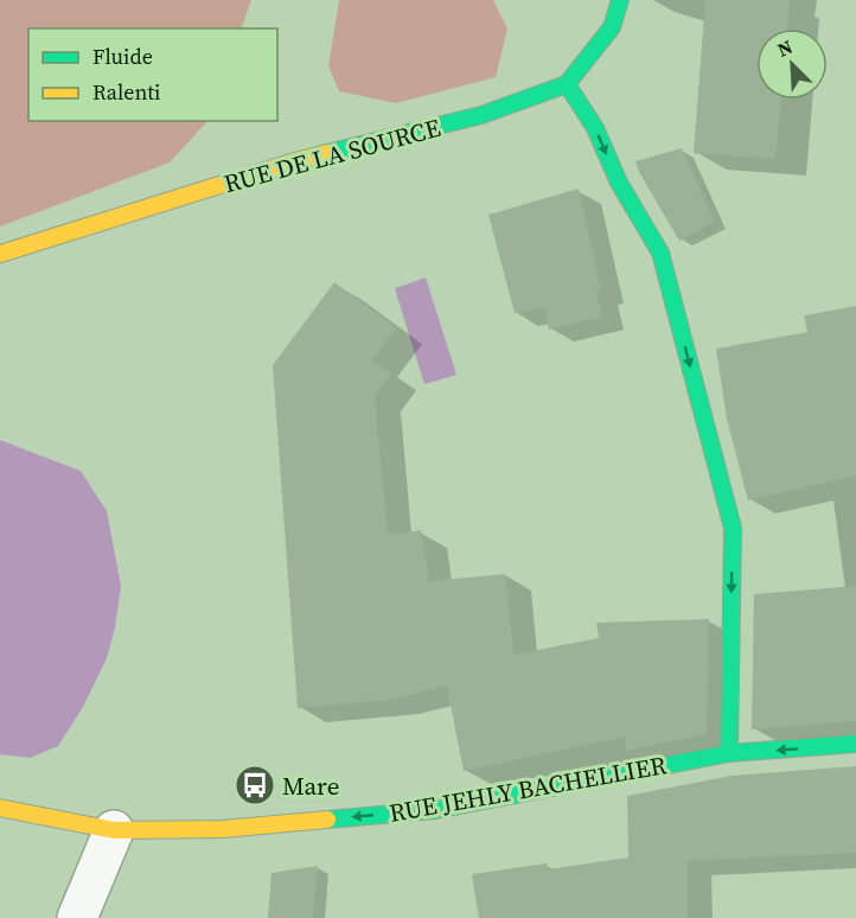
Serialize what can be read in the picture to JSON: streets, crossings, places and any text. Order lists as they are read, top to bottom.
{
  "streets": {
    "street": ["RUE DE LA SOURCE", "RUE JEHLY BACHELLIER"]
  },
  "one_way": ["RUE JEHLY BACHELLIER"],
  "places": {
    "bus stop": ["Mare"]
  },
  "legend": ["Fluide", "Ralenti"],
  "north": "top left"
}
